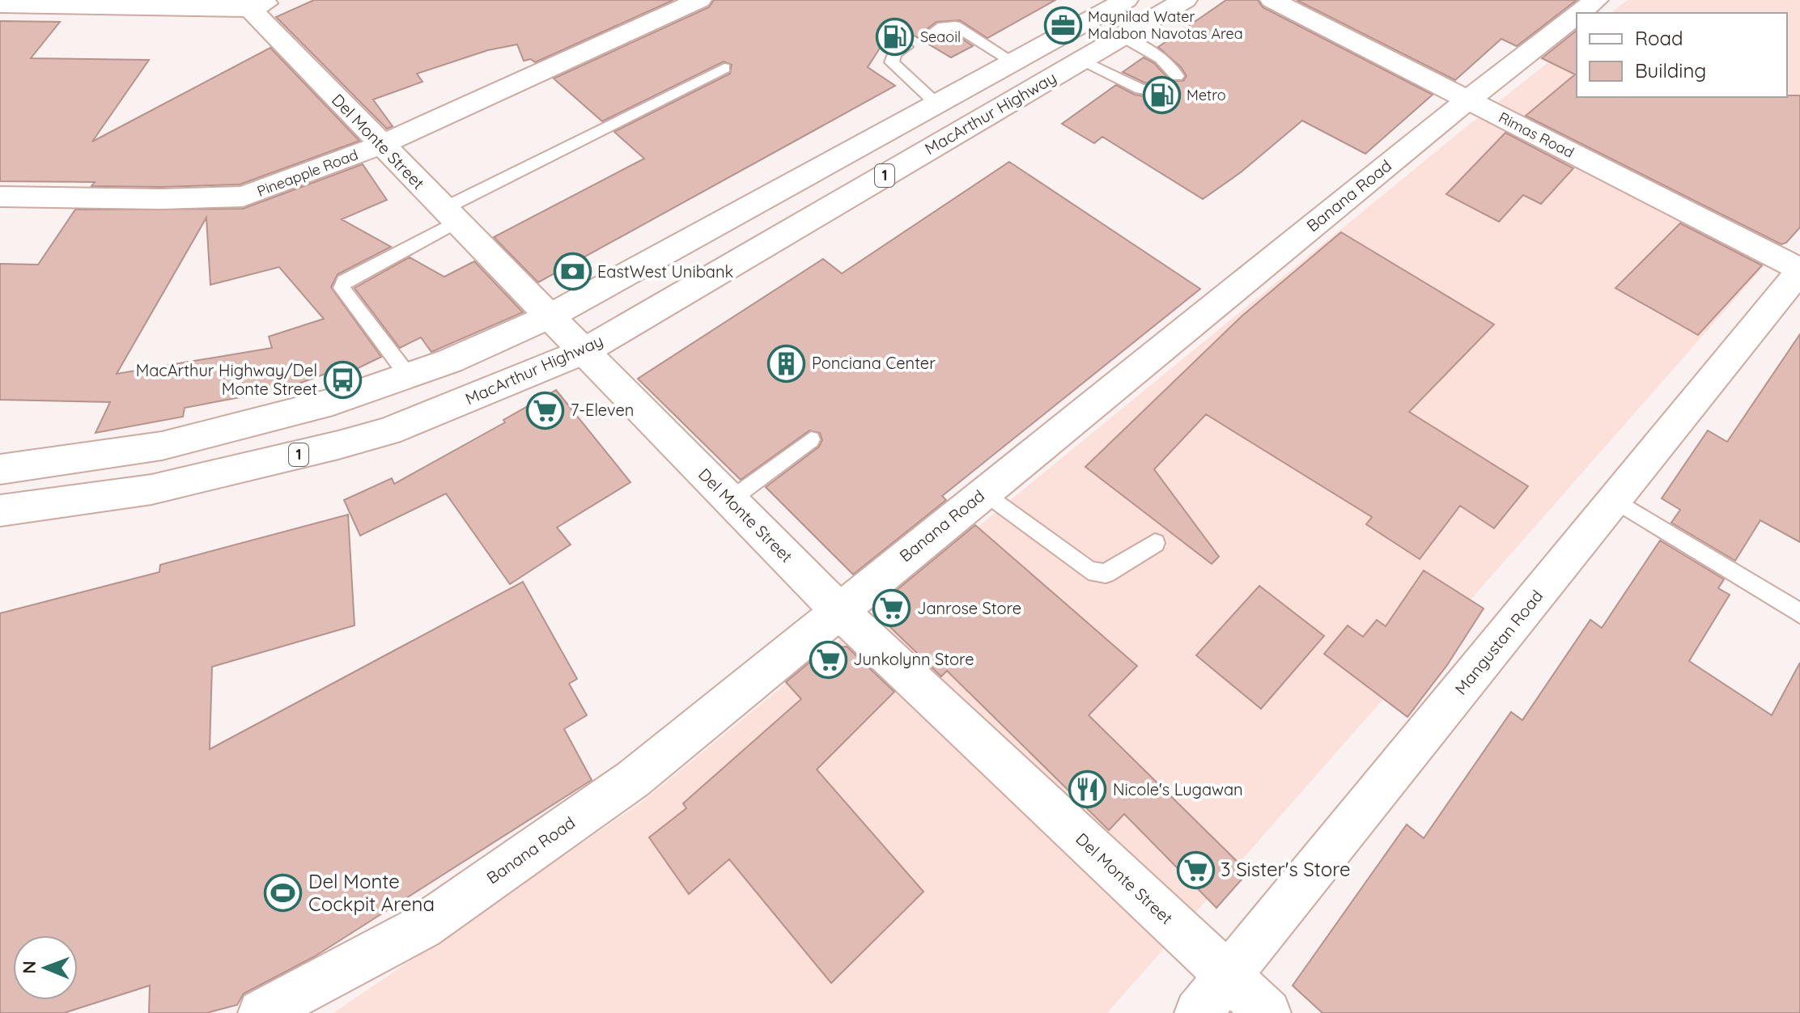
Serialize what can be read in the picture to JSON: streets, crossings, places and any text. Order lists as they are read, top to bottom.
{
  "streets": {
    "main road": [
      "MacArthur Highway",
      "Rimas Road",
      "Del Monte Street",
      "Pineapple Road",
      "1",
      "Banana Road",
      "Mangustan Road"
    ]
  },
  "crossings": [
    ["MacArthur Highway", "Del Monte Street"],
    ["Rimas Road", "Banana Road"],
    ["Rimas Road", "Mangustan Road"],
    ["Del Monte Street", "Pineapple Road"],
    ["Del Monte Street", "Banana Road"],
    ["Del Monte Street", "Mangustan Road"]
  ],
  "places": {
    "office": ["Maynilad Water Malabon Navotas Area"],
    "fuel station": ["Seaoil", "Metro"],
    "bank": ["EastWest Unibank"],
    "building": ["Ponciana Center"],
    "bus stop": ["MacArthur Highway/Del Monte Street"],
    "supermarket": [
      "7-Eleven",
      "Janrose Store",
      "Junkolynn Store",
      "3 Sister's Store"
    ],
    "restaurant": ["Nicole's Lugawan"],
    "sports": ["Del Monte Cockpit Arena"]
  },
  "legend": ["Road", "Building"],
  "north": "left"
}
